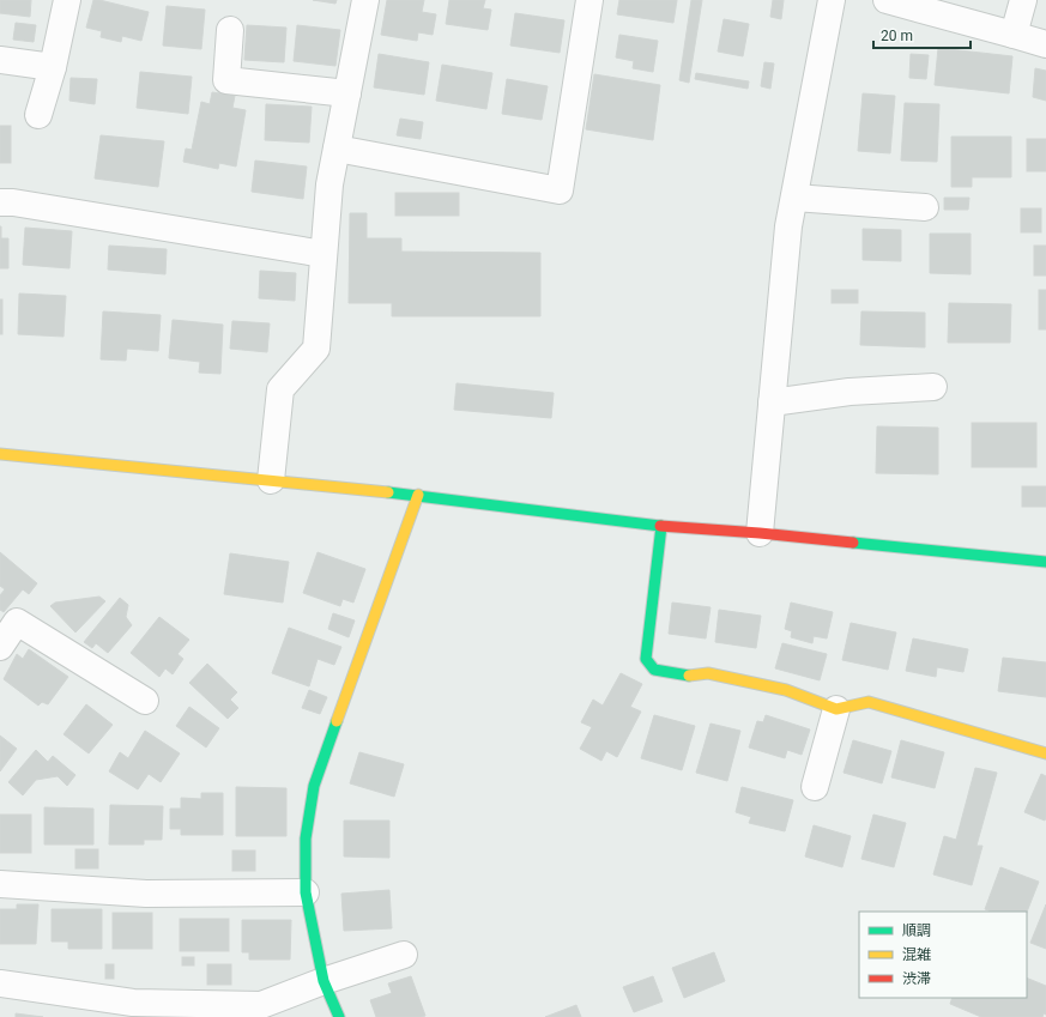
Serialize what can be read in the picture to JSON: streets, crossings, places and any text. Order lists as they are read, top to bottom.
{
  "legend": ["順調", "混雑", "渋滞"],
  "scale_bar": "20 m"
}
